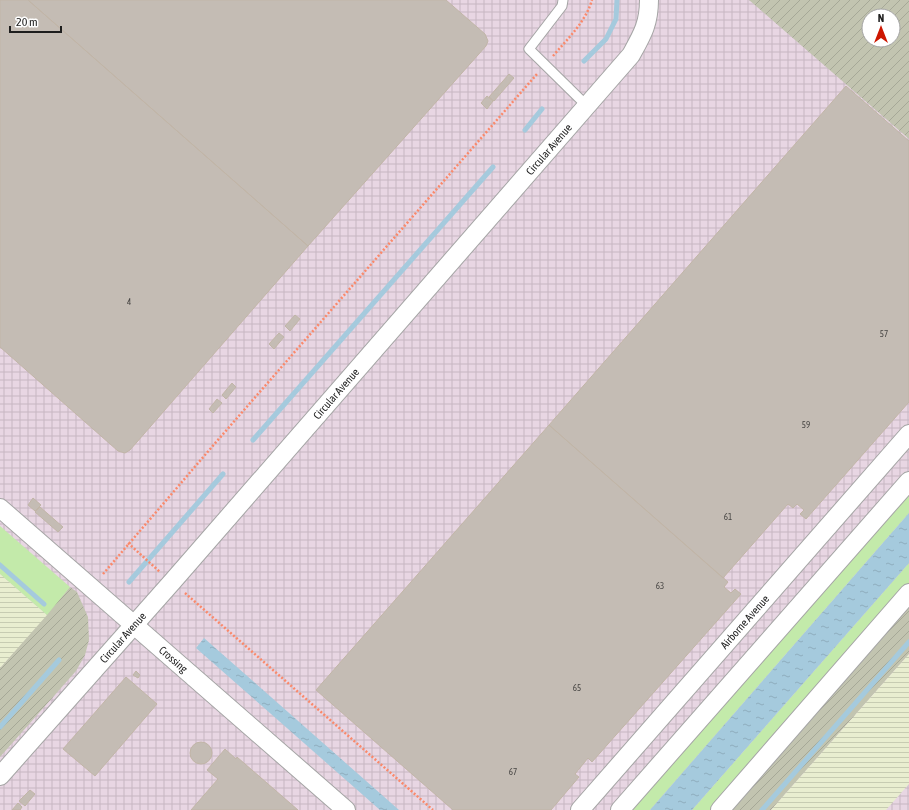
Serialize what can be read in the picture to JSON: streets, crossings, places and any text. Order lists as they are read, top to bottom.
{
  "streets": {
    "street": ["Circular Avenue", "Airborne Avenue", "Crossing"]
  },
  "crossings": [
    ["Circular Avenue", "Crossing"]
  ],
  "house_numbers": [
    "4",
    "57",
    "59",
    "61",
    "63",
    "65",
    "67"
  ],
  "scale_bar": "20 m",
  "north": "top"
}
